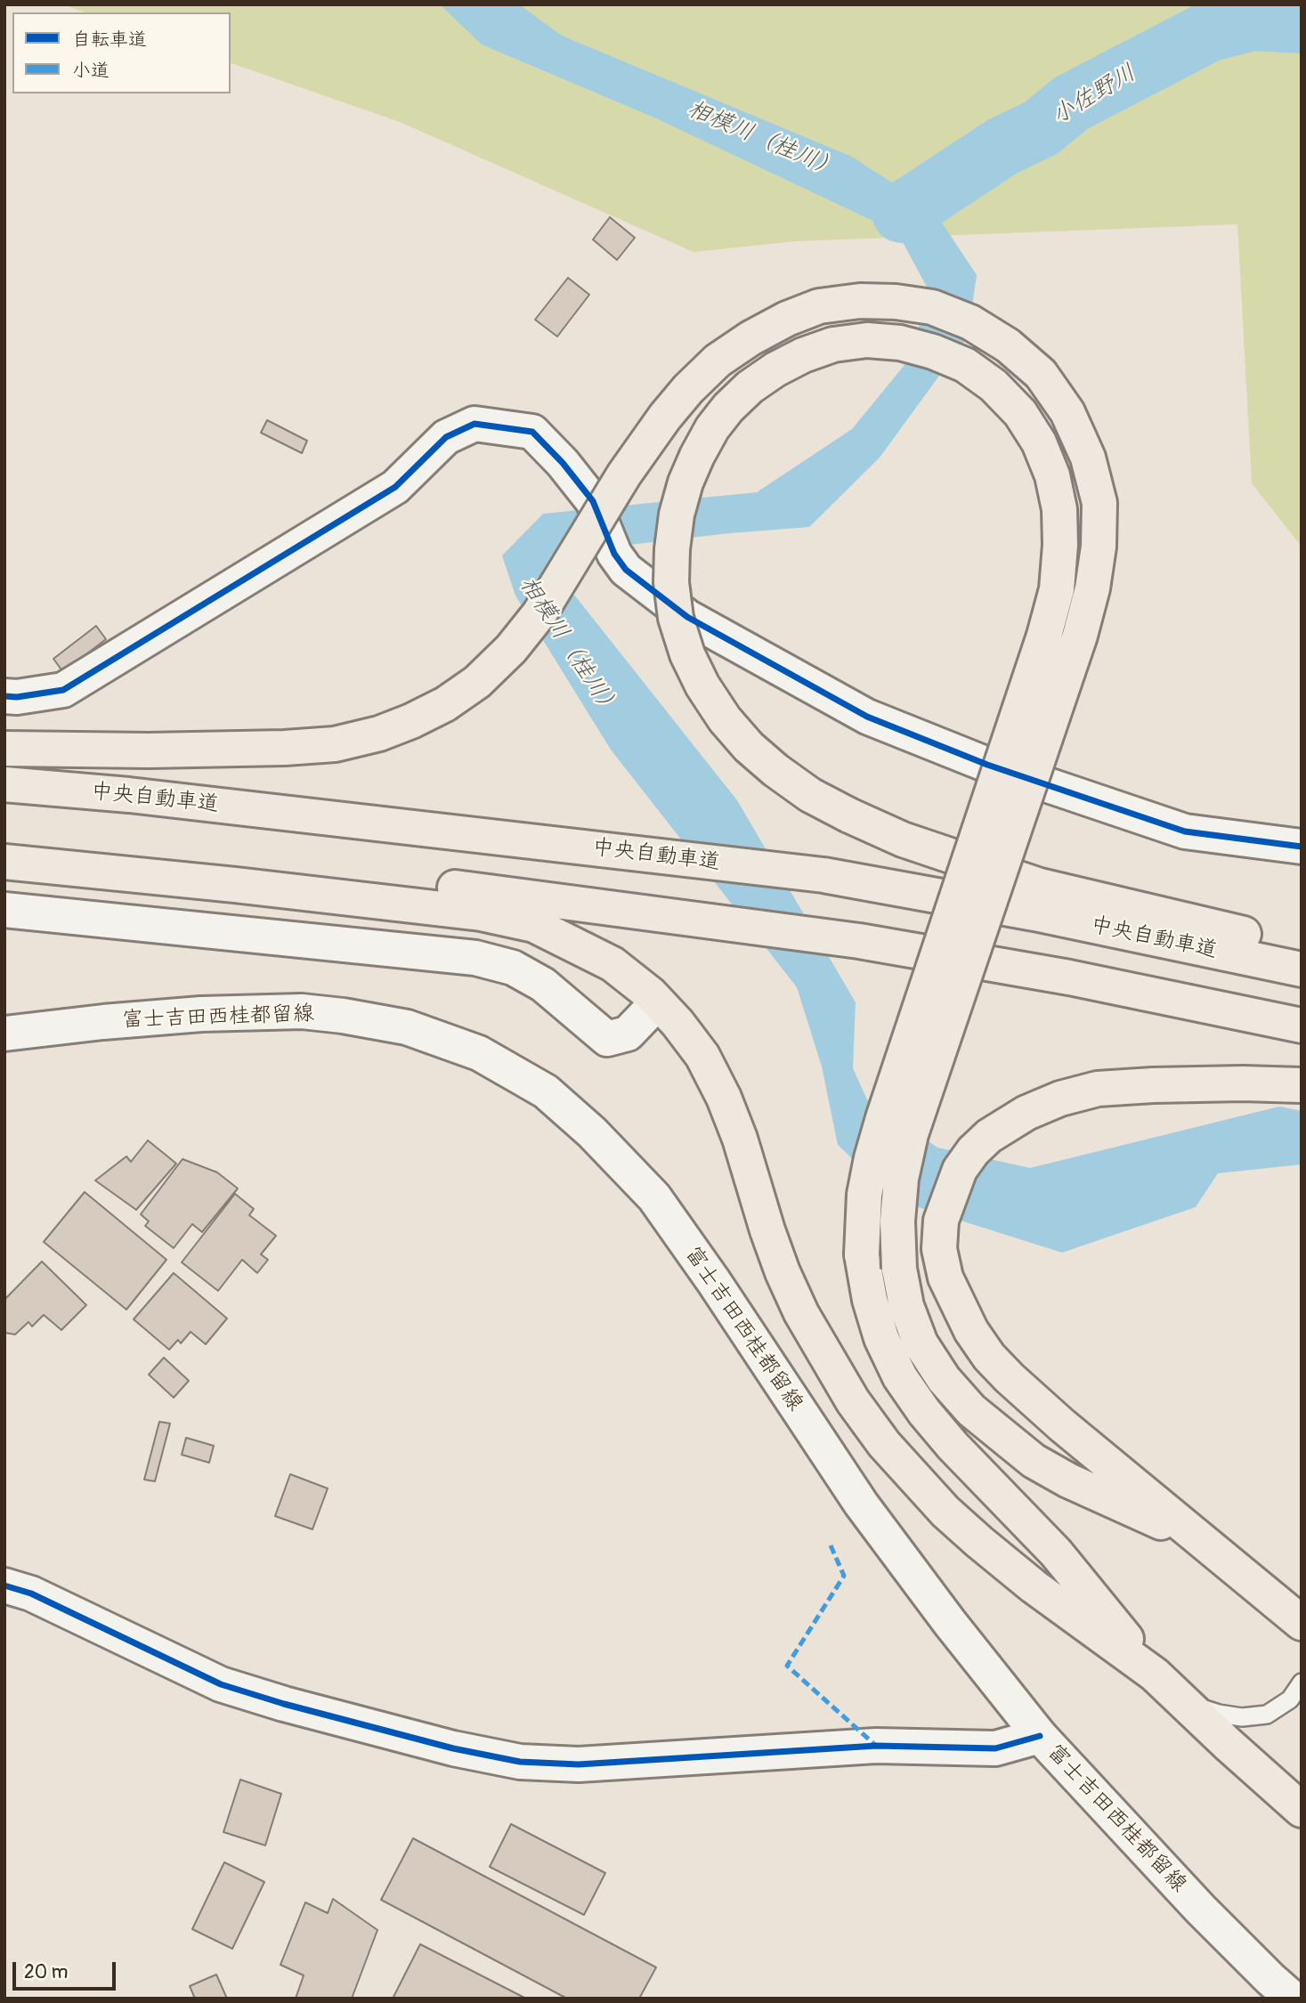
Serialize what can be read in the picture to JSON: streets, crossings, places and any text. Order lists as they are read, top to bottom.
{
  "streets": {
    "highway": ["中央自動車道"],
    "street": ["富士吉田西桂都留線"]
  },
  "water": ["小佐野川", "相模川（桂川）"],
  "legend": ["自転車道", "小道"],
  "scale_bar": "20 m"
}
